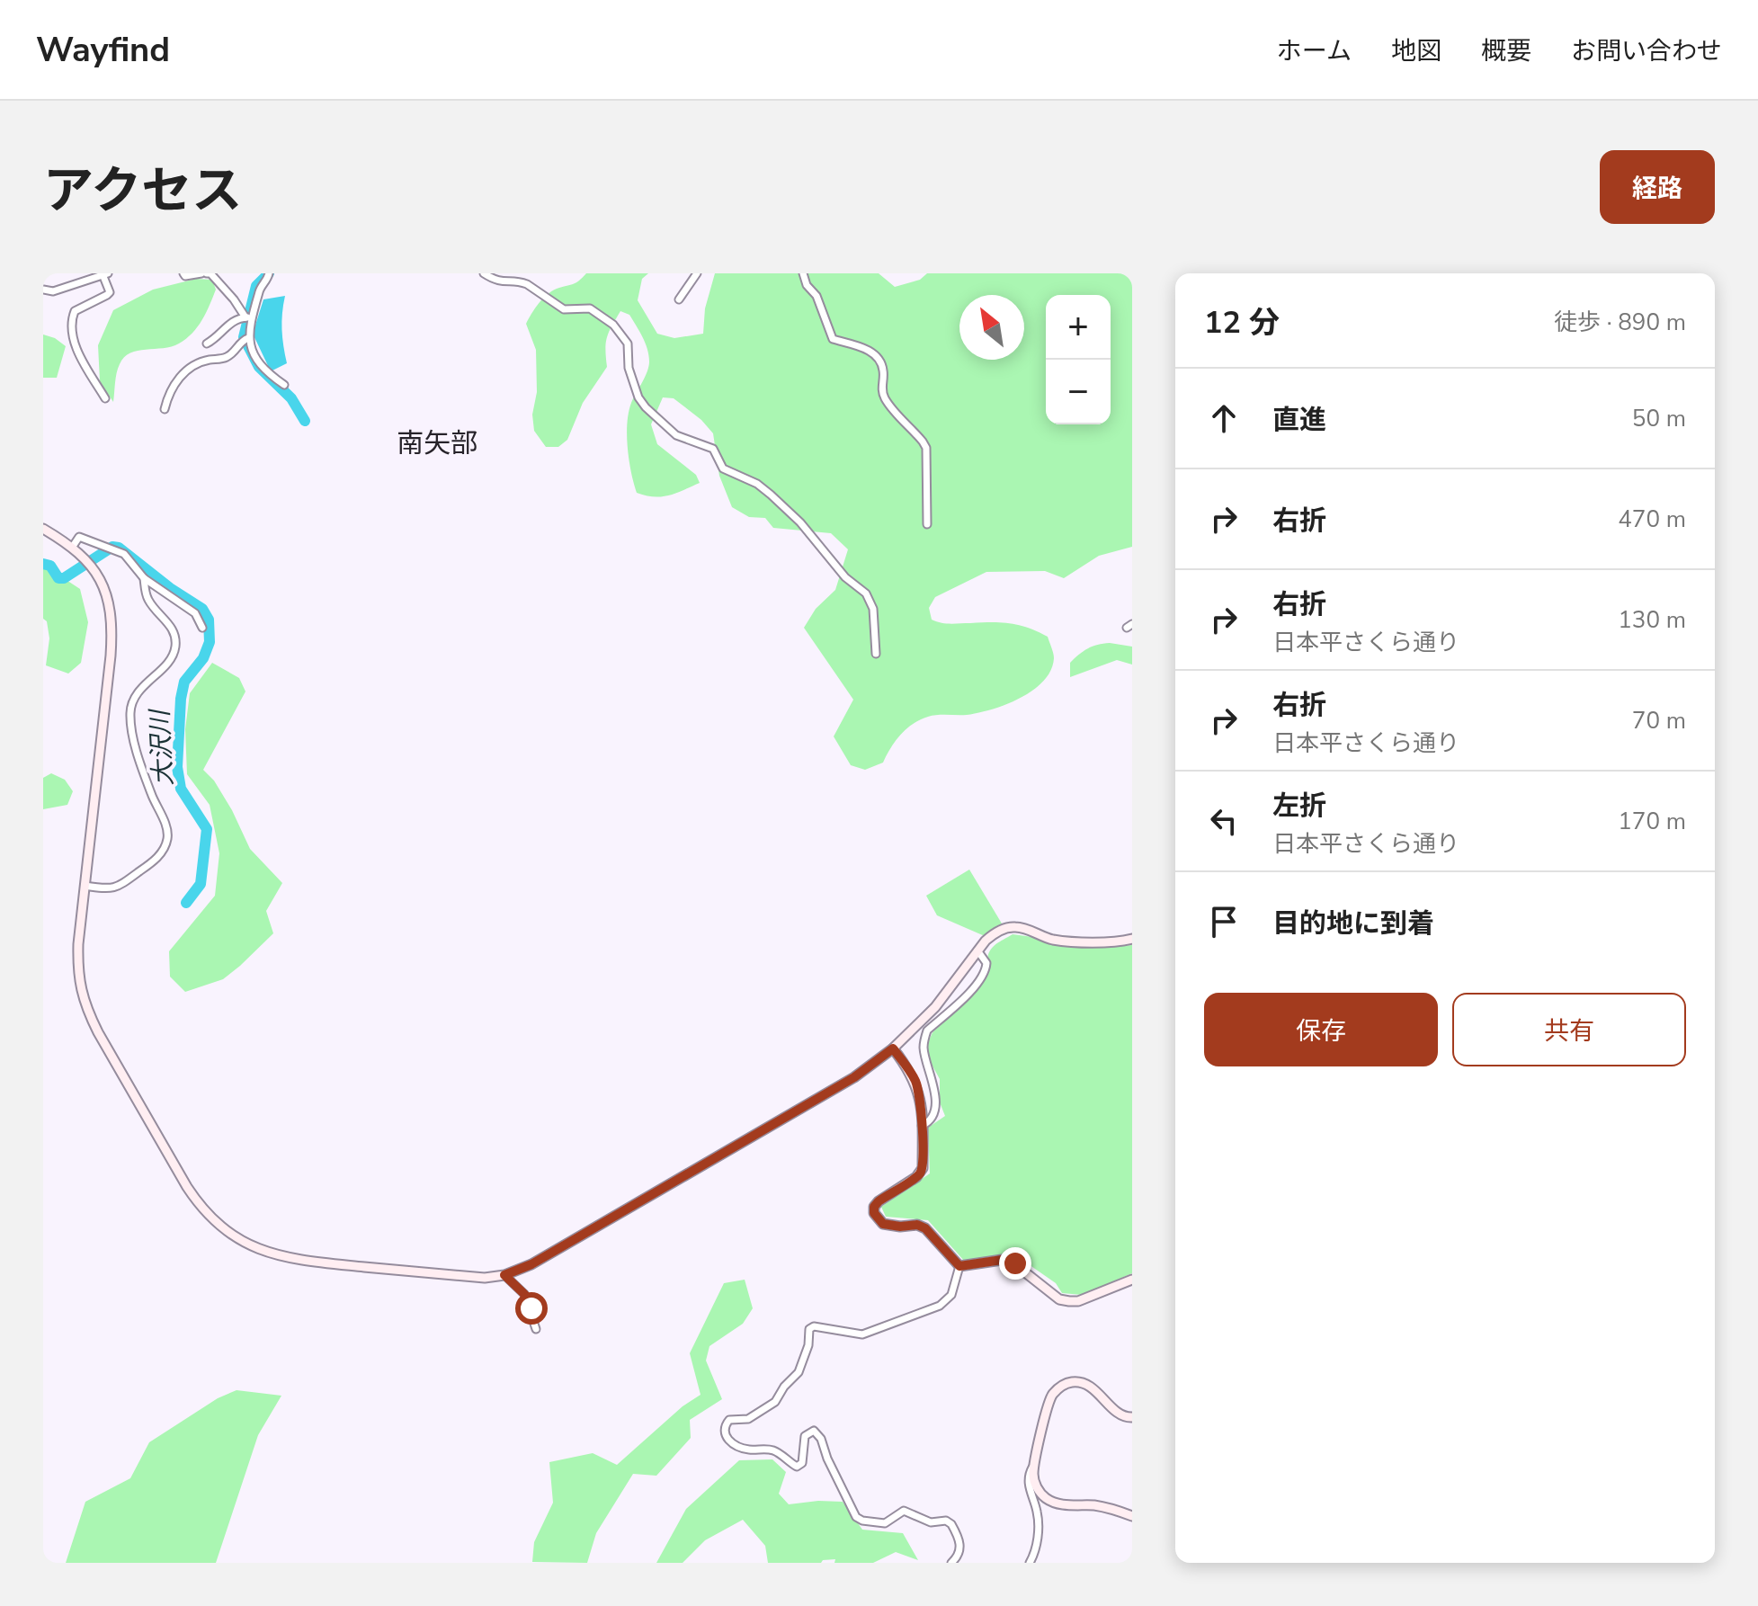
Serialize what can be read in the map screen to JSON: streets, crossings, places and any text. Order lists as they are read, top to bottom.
{
  "districts": ["南矢部"],
  "water": ["大沢川"],
  "north": "top left",
  "page": {
    "header": "Wayfind",
    "nav": [
      "ホーム",
      "地図",
      "概要",
      "お問い合わせ"
    ],
    "title": "アクセス",
    "buttons": [
      "経路",
      ["保存", "共有"]
    ],
    "heading": ["12 分", "徒歩 · 890 m"],
    "map_buttons": ["+", "−"],
    "list": [
      ["直進", "50 m"],
      ["右折", "470 m"],
      ["右折", "日本平さくら通り", "130 m"],
      ["右折", "日本平さくら通り", "70 m"],
      ["左折", "日本平さくら通り", "170 m"],
      "目的地に到着"
    ]
  }
}
